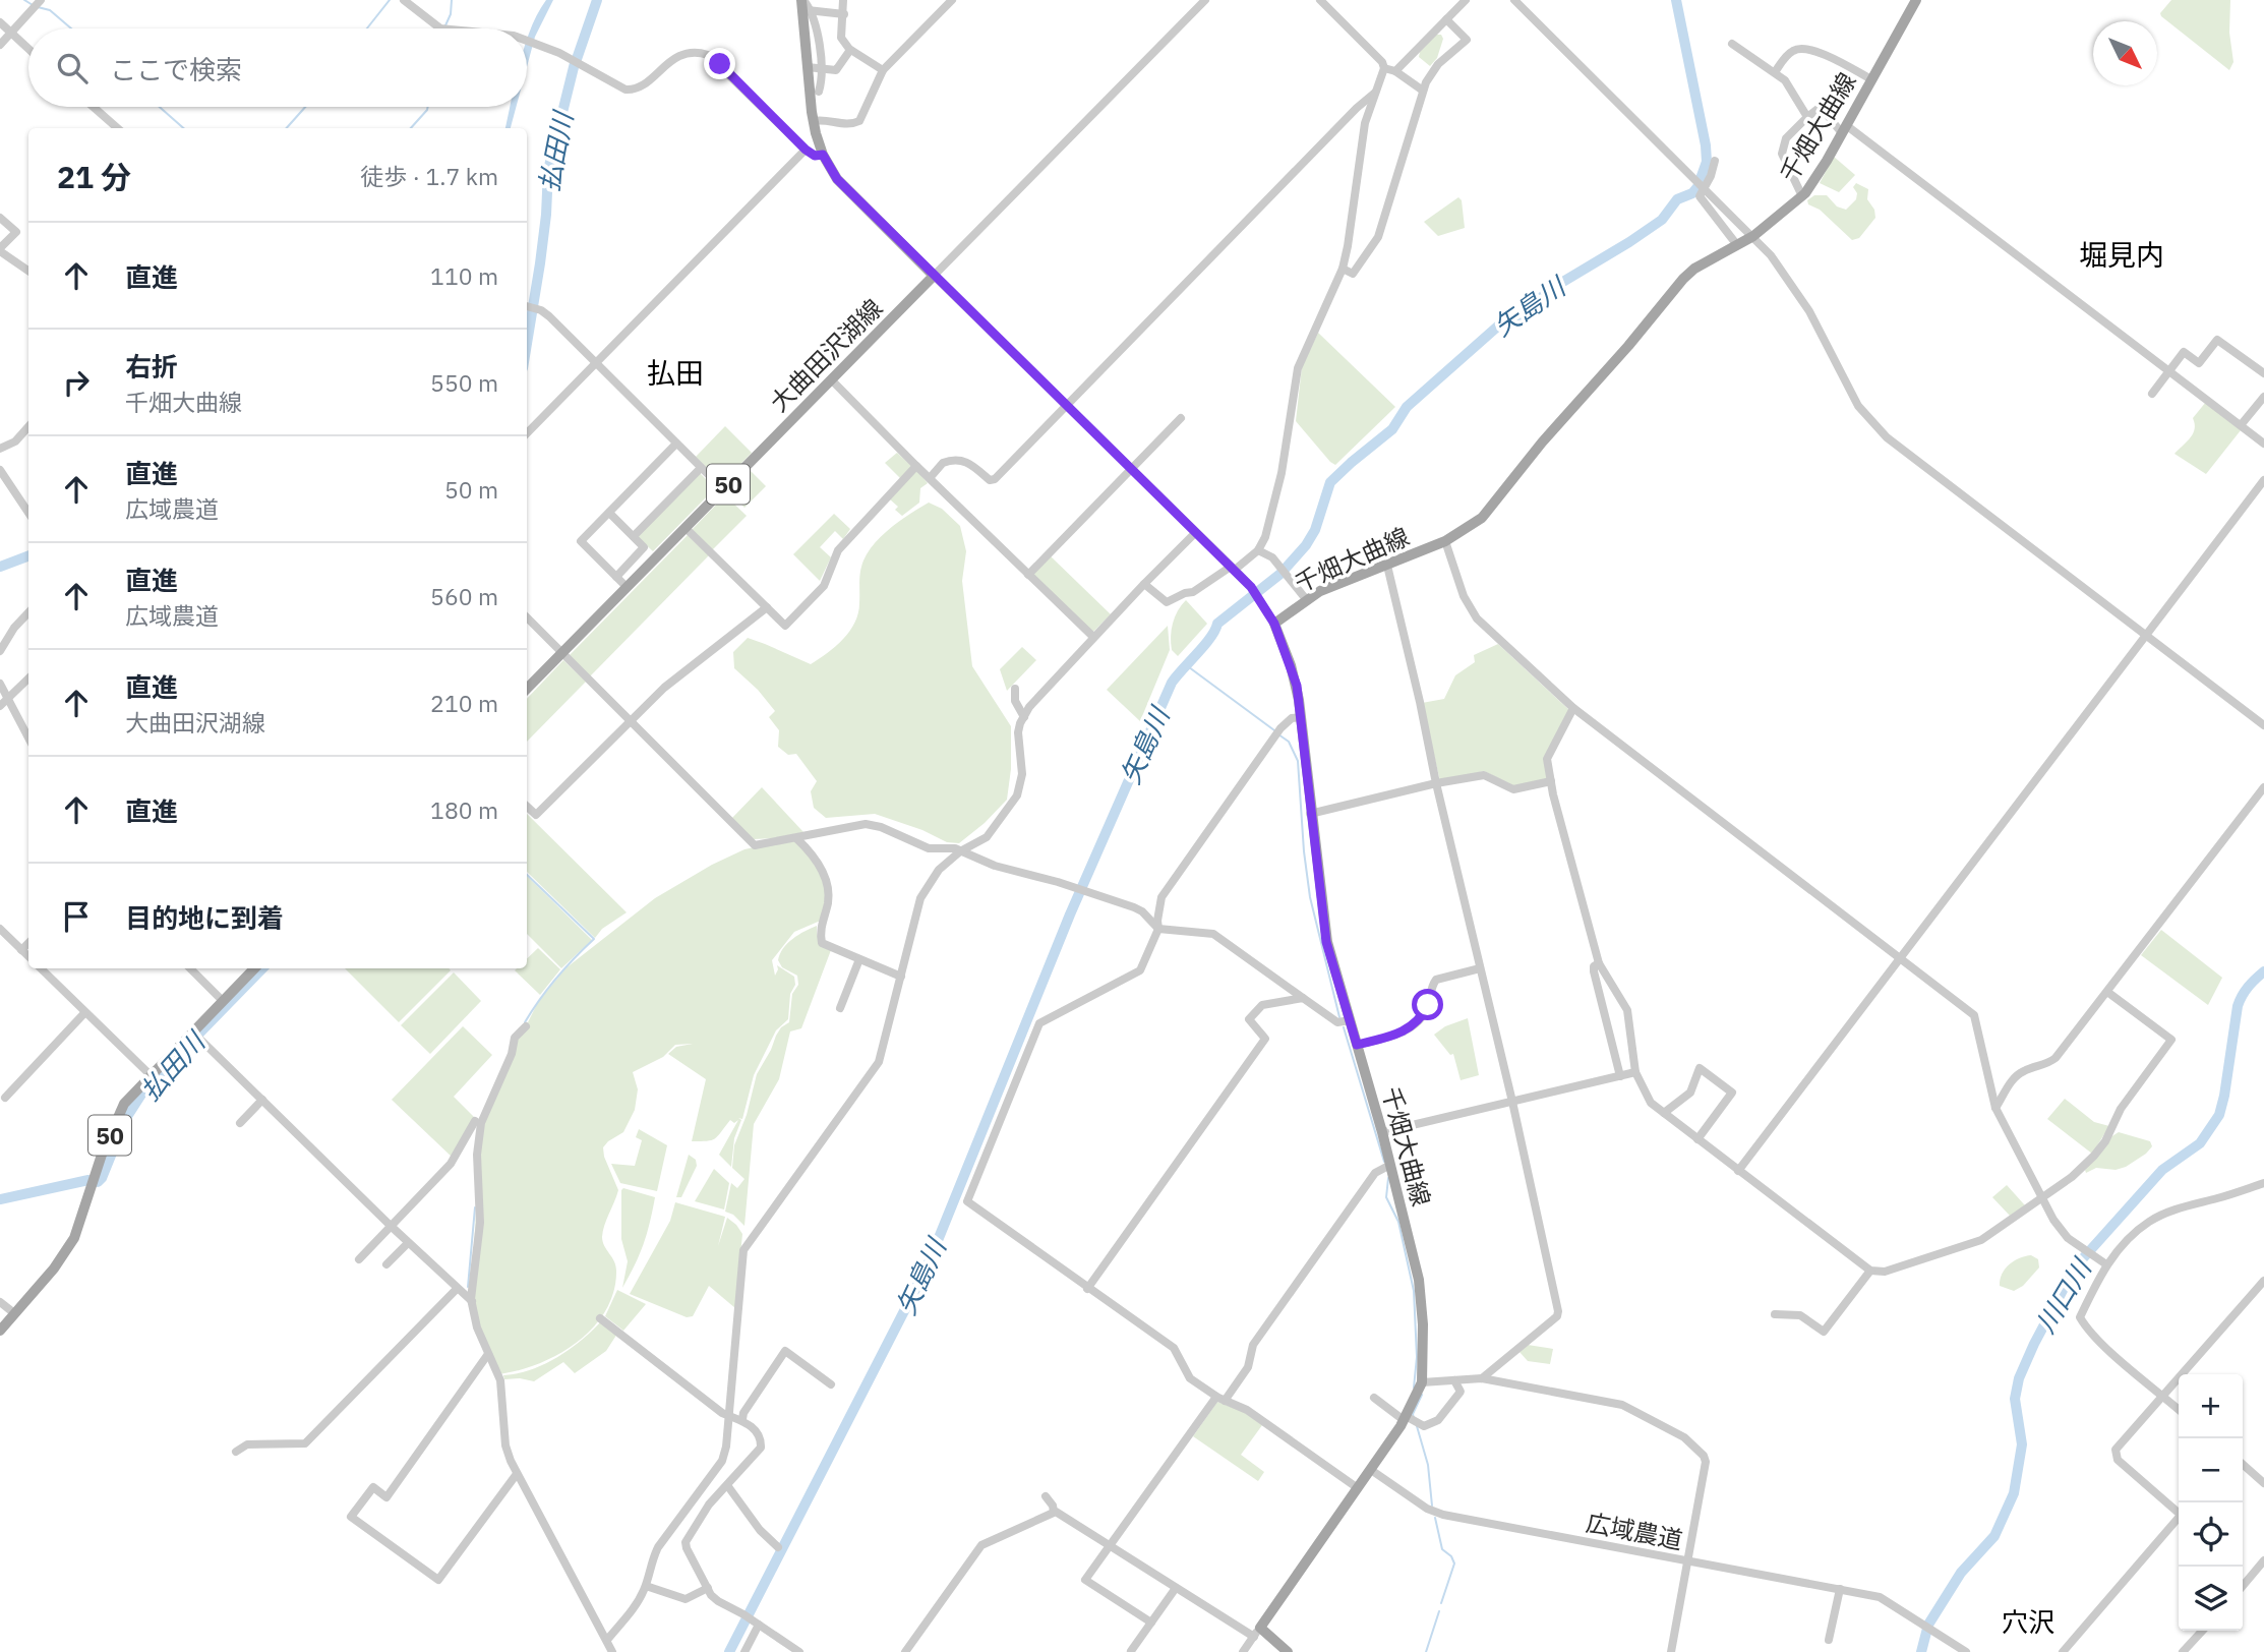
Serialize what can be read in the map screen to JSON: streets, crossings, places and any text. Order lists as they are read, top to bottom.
{
  "streets": {
    "main road": ["千畑大曲線", "大曲田沢湖線", "50"],
    "street": ["広域農道"]
  },
  "crossings": [
    ["千畑大曲線", "広域農道"]
  ],
  "districts": ["堀見内", "払田", "穴沢"],
  "water": ["払田川", "矢島川", "川口川"],
  "north": "bottom right",
  "page": {
    "search": "ここで検索",
    "heading": ["21 分", "徒歩 · 1.7 km"],
    "list": [
      ["直進", "110 m"],
      ["右折", "千畑大曲線", "550 m"],
      ["直進", "広域農道", "50 m"],
      ["直進", "広域農道", "560 m"],
      ["直進", "大曲田沢湖線", "210 m"],
      ["直進", "180 m"],
      "目的地に到着"
    ],
    "map_buttons": ["+", "−"]
  }
}
